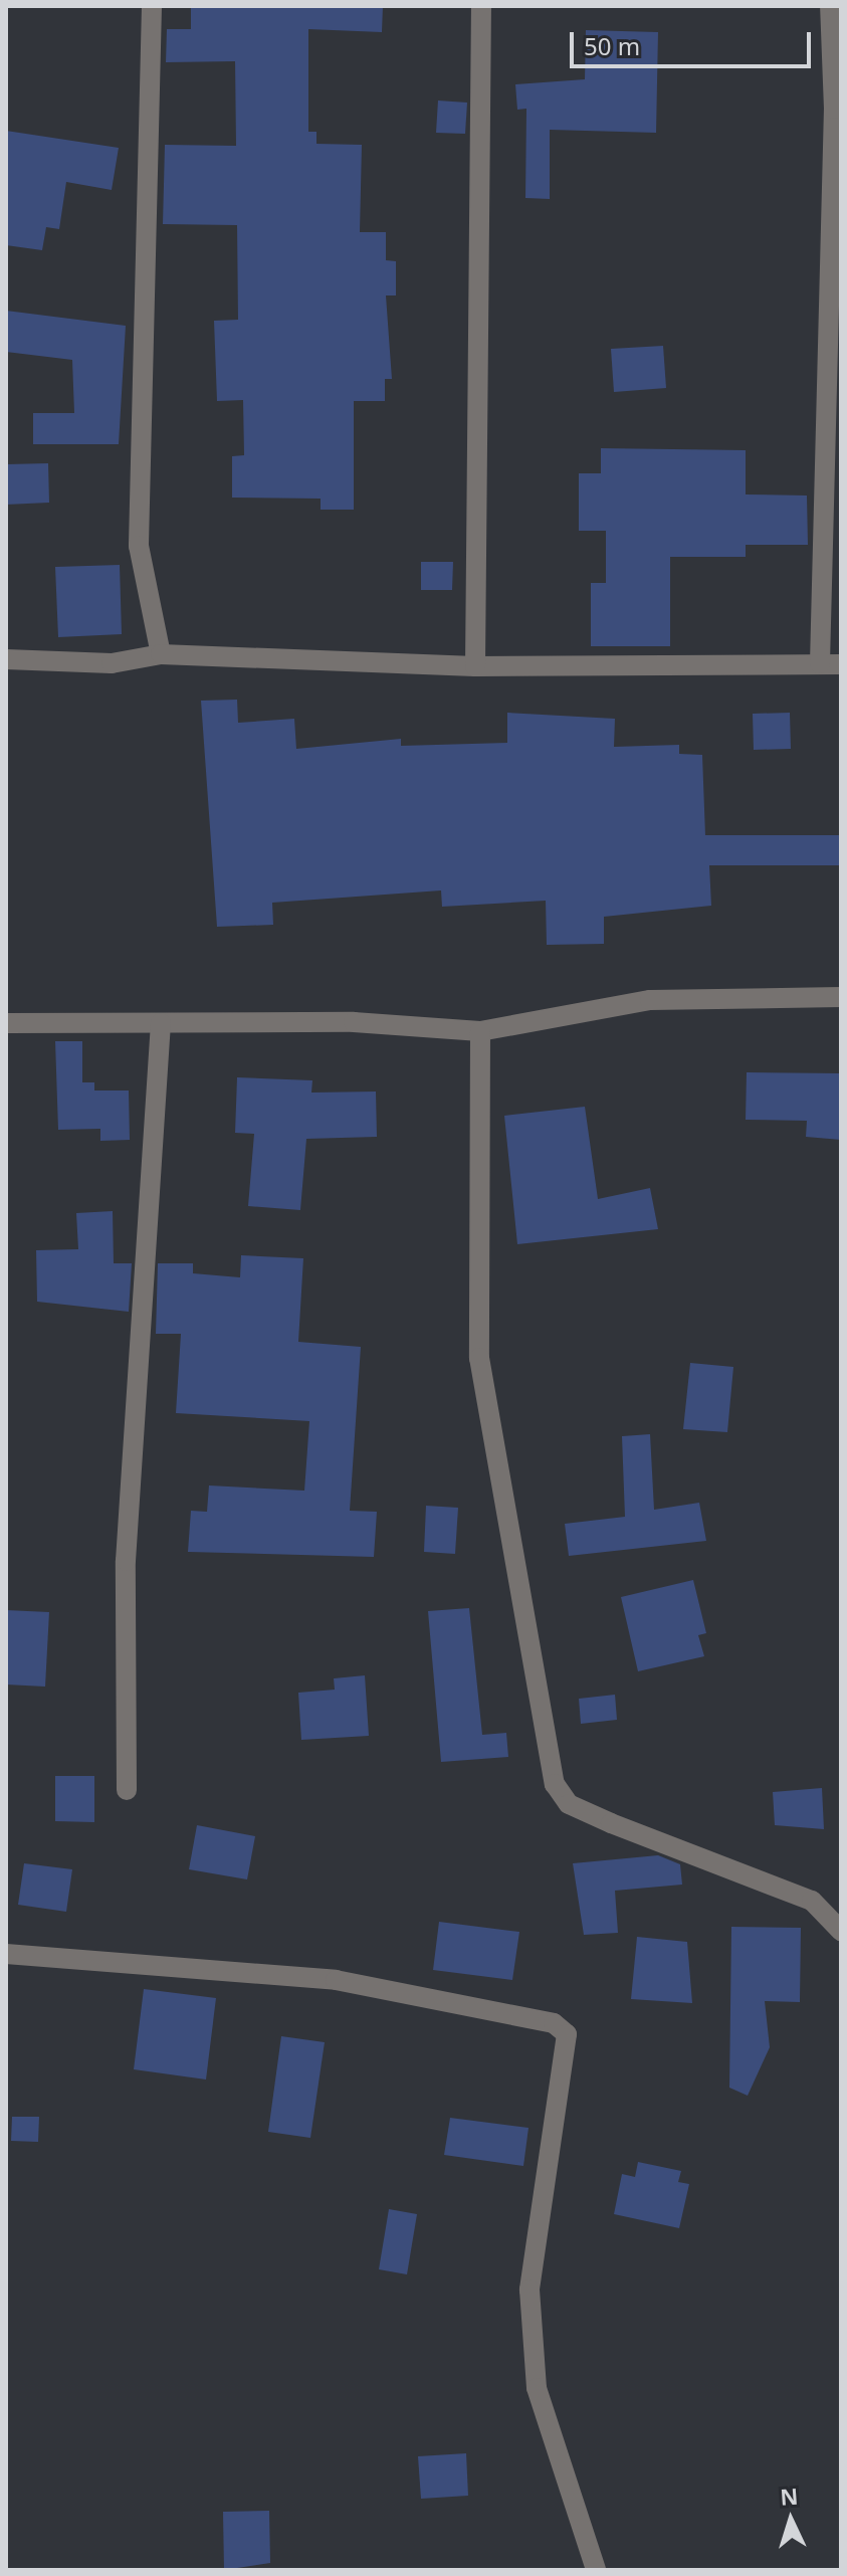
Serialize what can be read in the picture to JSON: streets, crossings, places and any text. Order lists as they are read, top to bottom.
{
  "scale_bar": "50 m",
  "north": "top"
}
